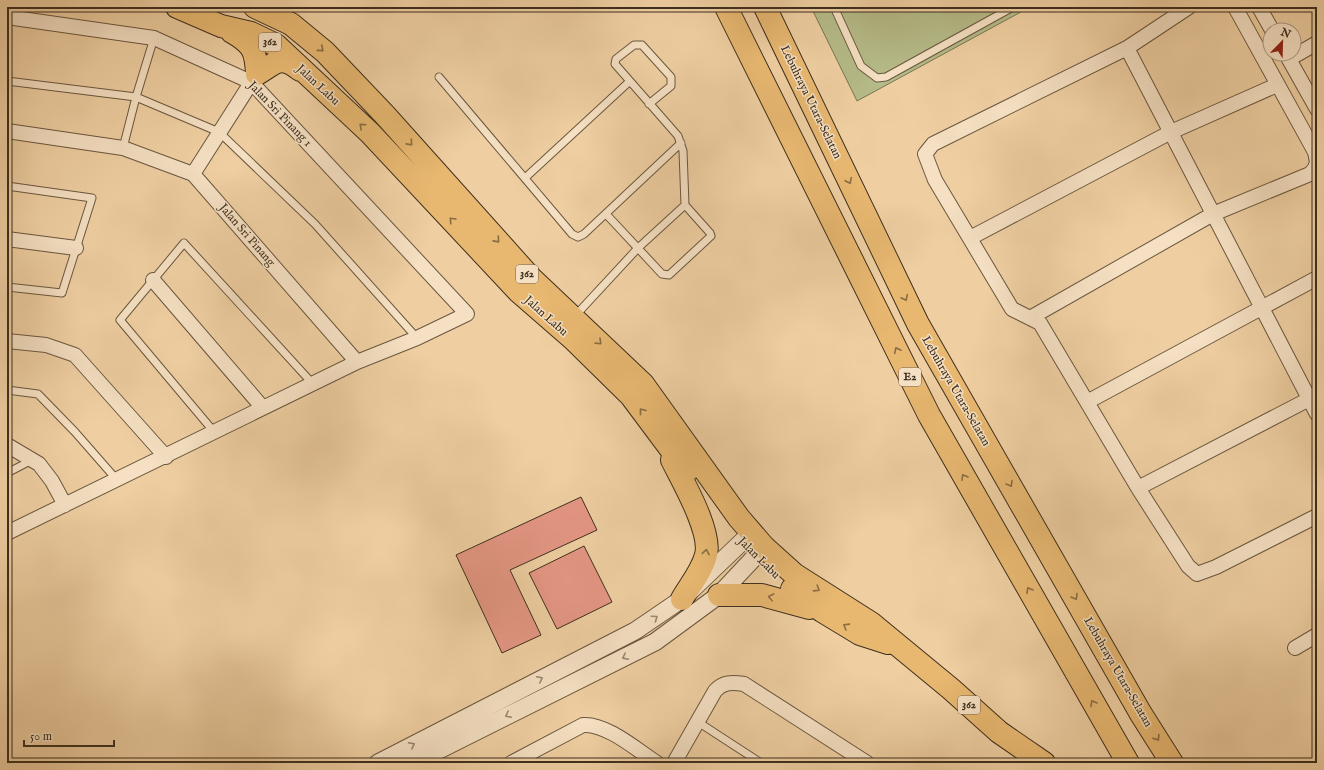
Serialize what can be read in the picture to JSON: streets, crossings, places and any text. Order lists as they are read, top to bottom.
{
  "streets": {
    "main road": [
      "362",
      "Jalan Labu",
      "Lebuhraya Utara–Selatan",
      "E2"
    ],
    "street": ["Jalan Sri Pinang 1", "Jalan Sri Pinang"]
  },
  "scale_bar": "50 m",
  "north": "top right"
}
